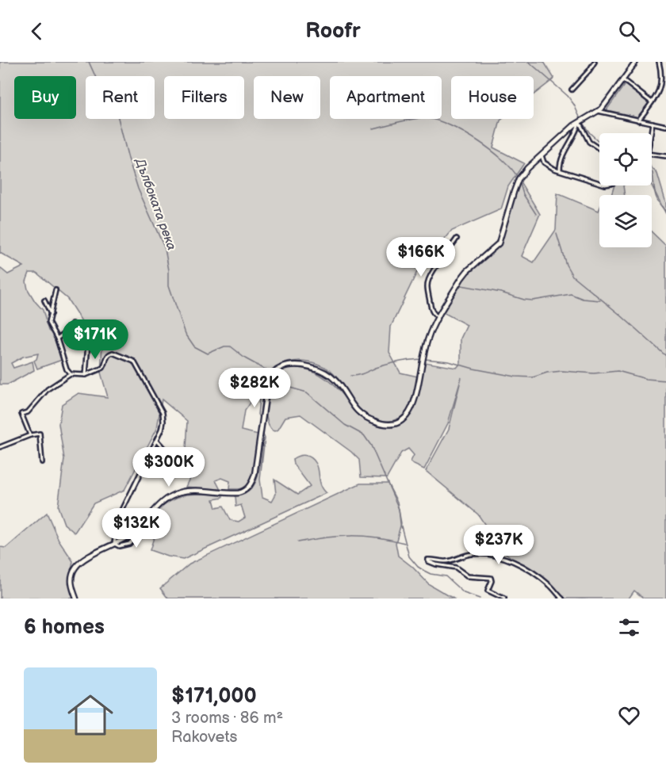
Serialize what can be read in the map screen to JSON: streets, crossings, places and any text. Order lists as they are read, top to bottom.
{
  "water": ["Дълбоката река"],
  "page": {
    "header": "Roofr",
    "chip": [
      "Buy",
      "Rent",
      "Filters",
      "New",
      "Apartment",
      "House"
    ],
    "price": [
      "$166K",
      "$171K",
      "$282K",
      "$300K",
      "$132K",
      "$237K"
    ],
    "heading": "6 homes",
    "list": [
      {
        "name": "$171,000",
        "note": "3 rooms · 86 m² · Rakovets"
      }
    ]
  }
}
